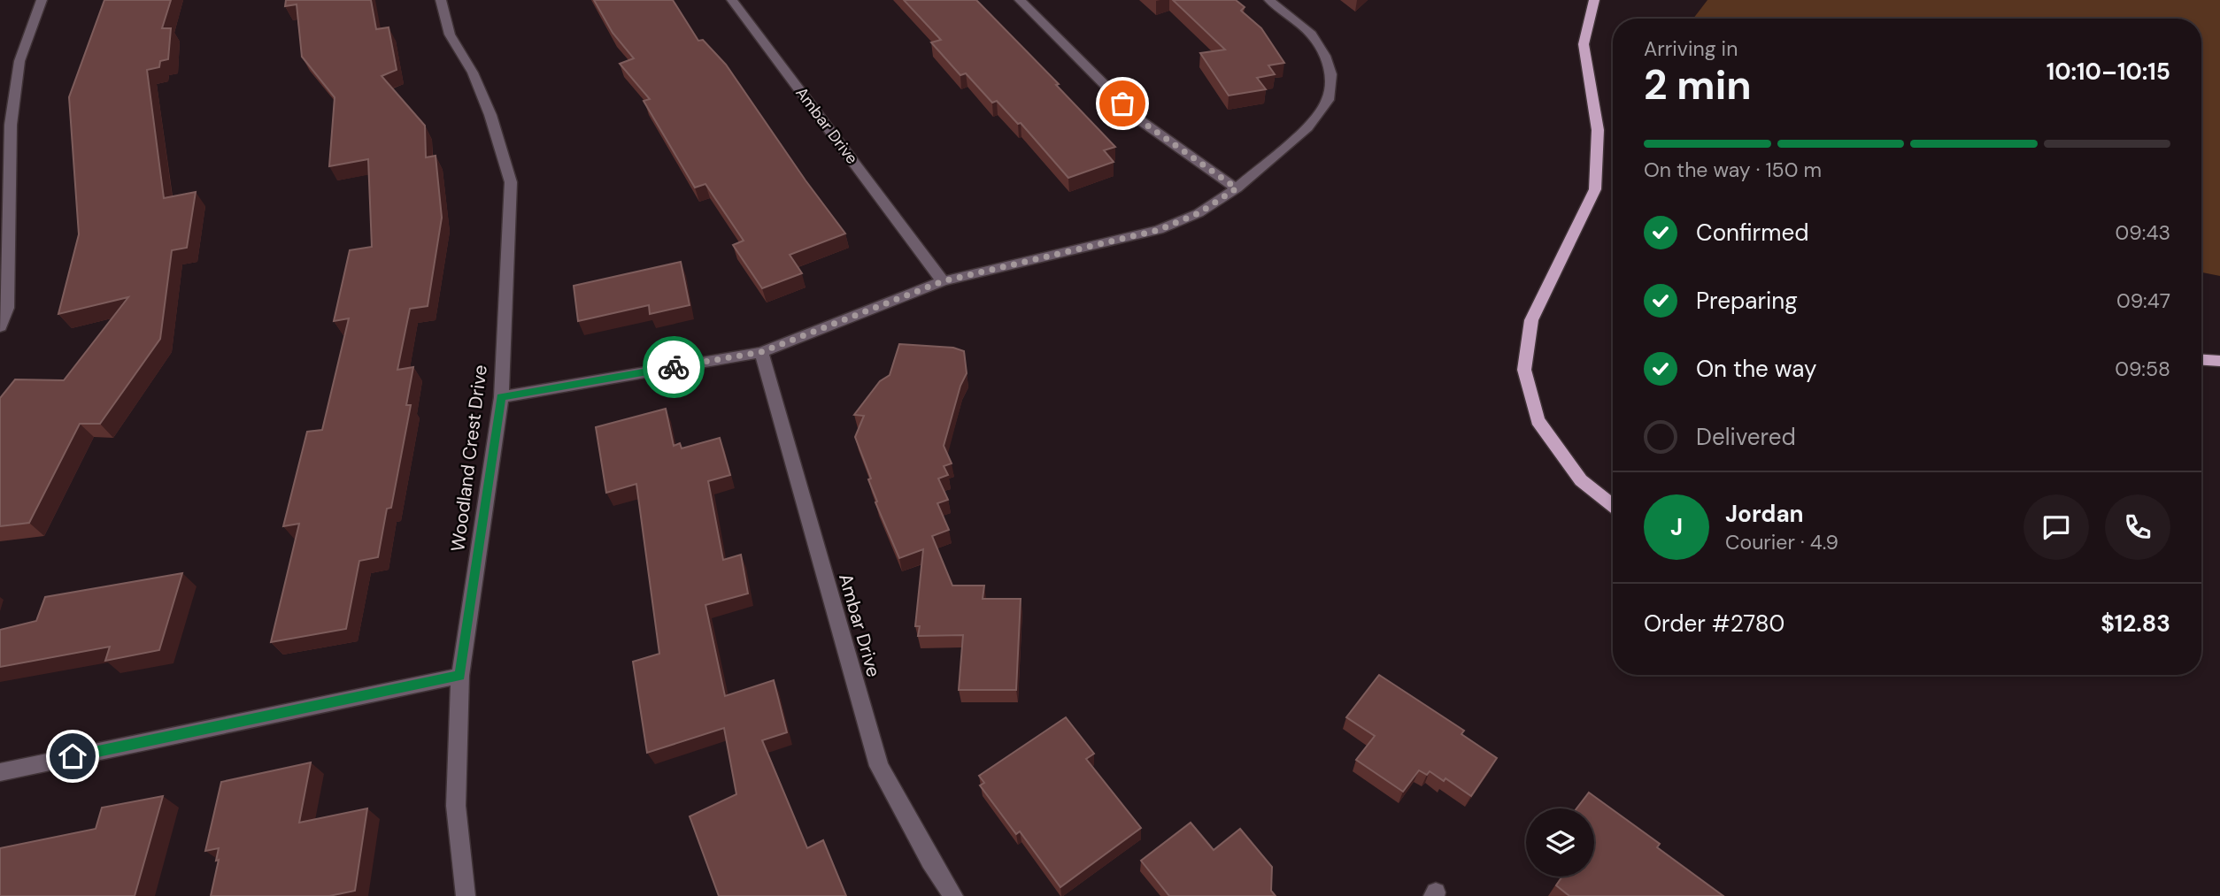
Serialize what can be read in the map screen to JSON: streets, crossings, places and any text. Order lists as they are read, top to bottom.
{
  "streets": {
    "street": ["Ambar Drive", "Woodland Crest Drive"]
  },
  "page": {
    "heading": ["2 min", "Arriving in", "10:10–10:15"],
    "panel": [
      "Jordan",
      "Courier · 4.9",
      "Order #2780",
      "$12.83"
    ],
    "bar": "On the way · 150 m",
    "list": [
      ["Confirmed", "09:43"],
      ["Preparing", "09:47"],
      ["On the way", "09:58"],
      "Delivered"
    ],
    "round": "J"
  }
}
